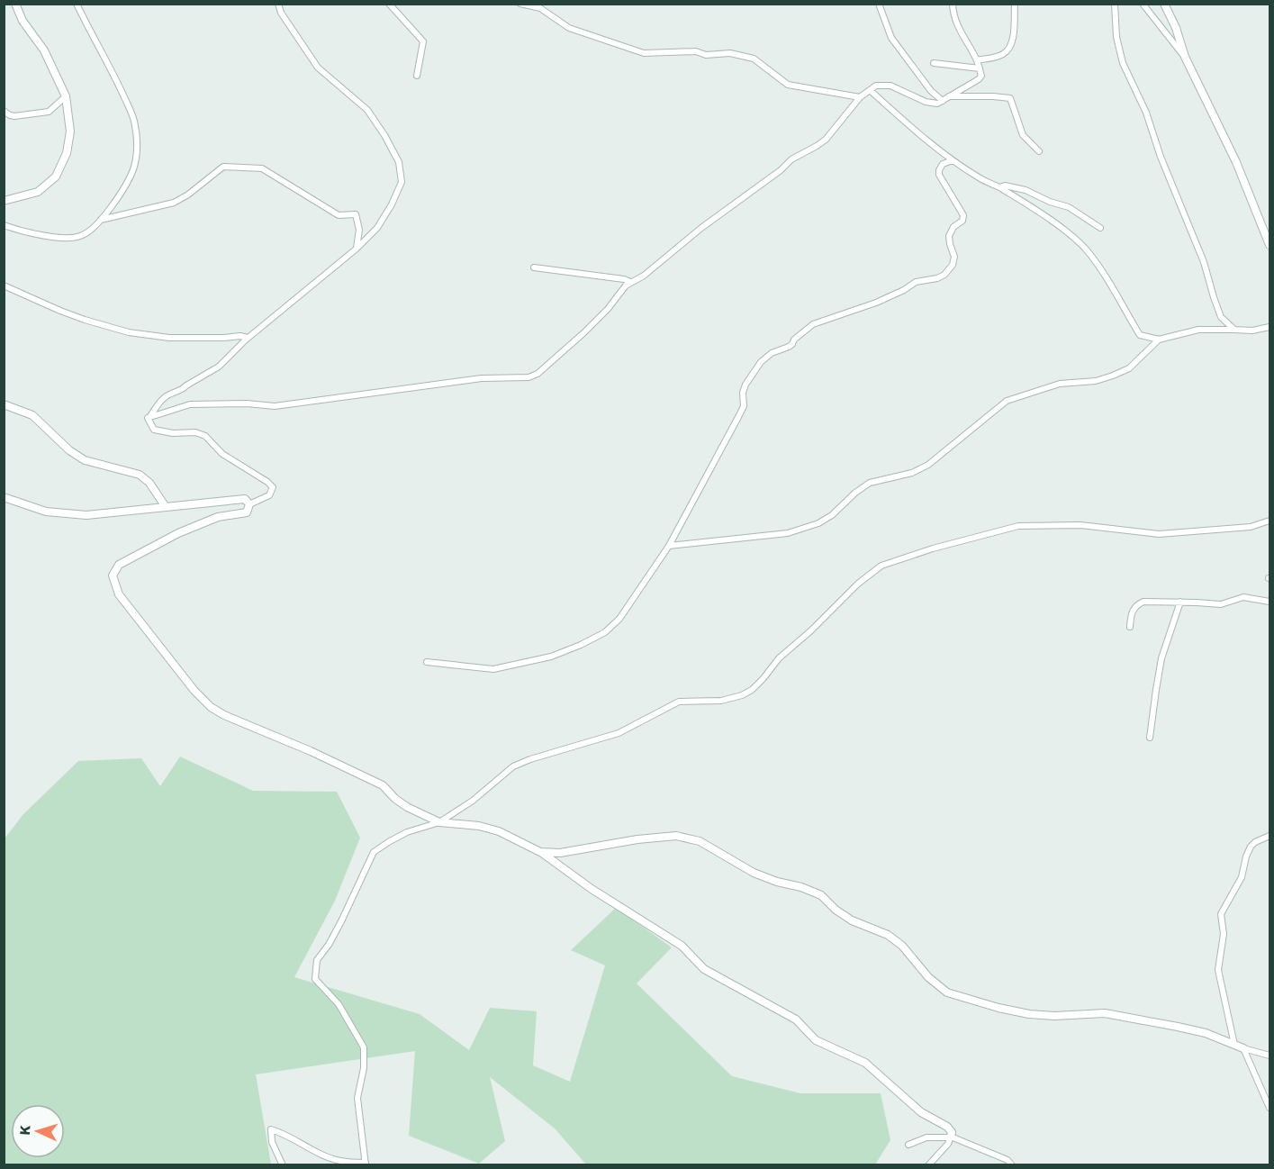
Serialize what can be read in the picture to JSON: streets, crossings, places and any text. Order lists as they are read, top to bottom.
{
  "north": "left"
}
